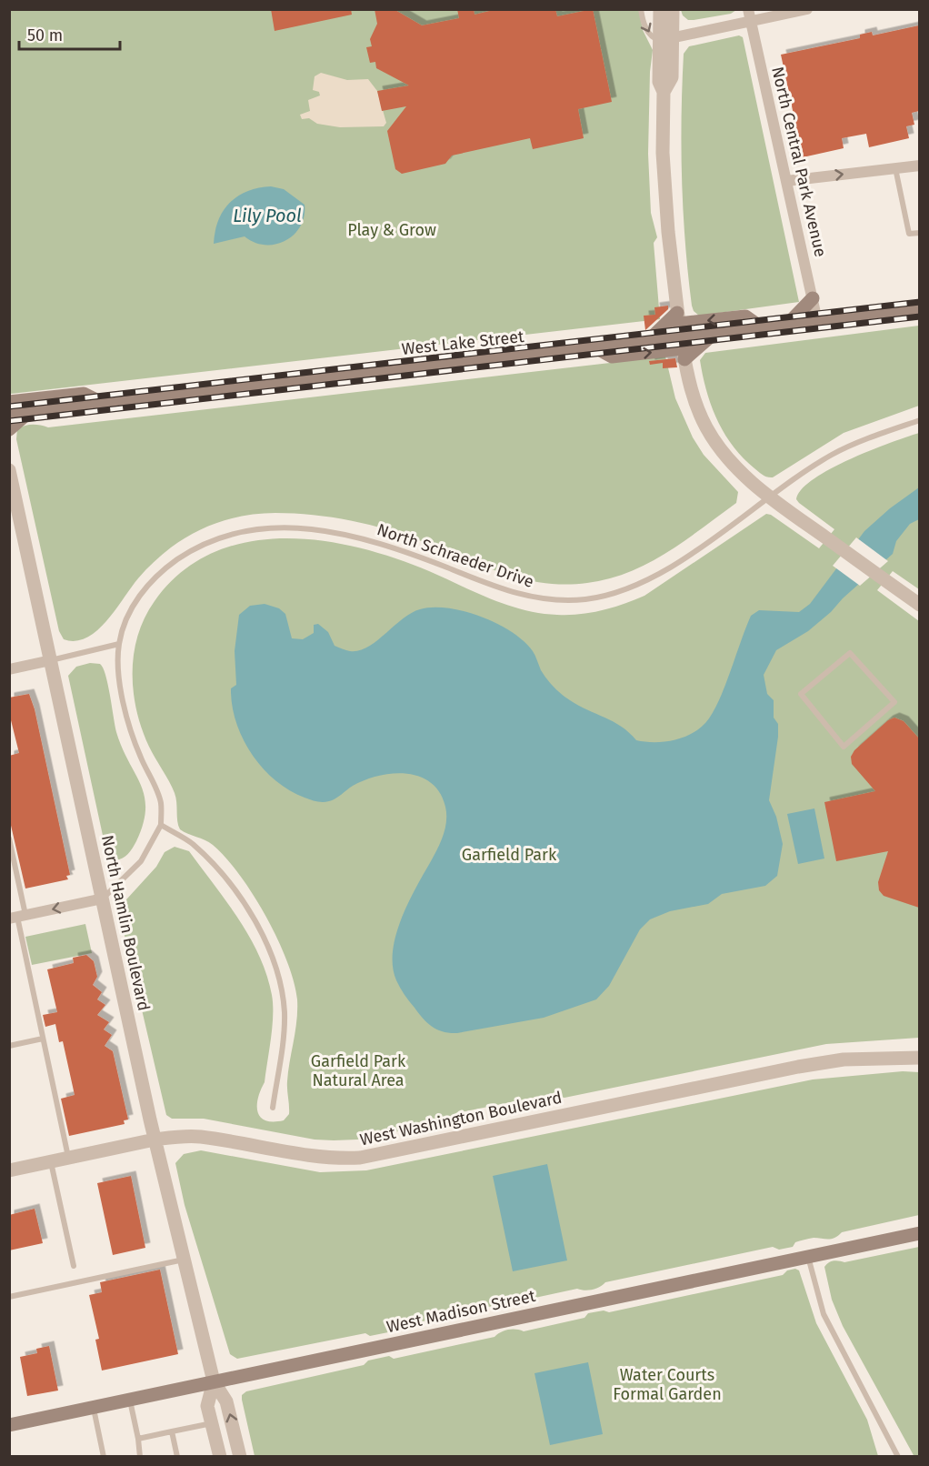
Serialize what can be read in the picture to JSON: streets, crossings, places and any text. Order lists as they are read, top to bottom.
{
  "streets": {
    "main road": ["West Lake Street", "West Madison Street"],
    "street": ["North Central Park Avenue", "North Hamlin Boulevard", "West Washington Boulevard"],
    "lane": ["North Schraeder Drive"]
  },
  "crossings": [
    ["North Central Park Avenue", "West Lake Street"],
    ["North Hamlin Boulevard", "West Washington Boulevard"],
    ["North Hamlin Boulevard", "West Madison Street"]
  ],
  "water": ["Lily Pool"],
  "parks": [
    "Play & Grow",
    "Garfield Park",
    "Garfield Park Natural Area",
    "Water Courts Formal Garden"
  ],
  "scale_bar": "50 m"
}
